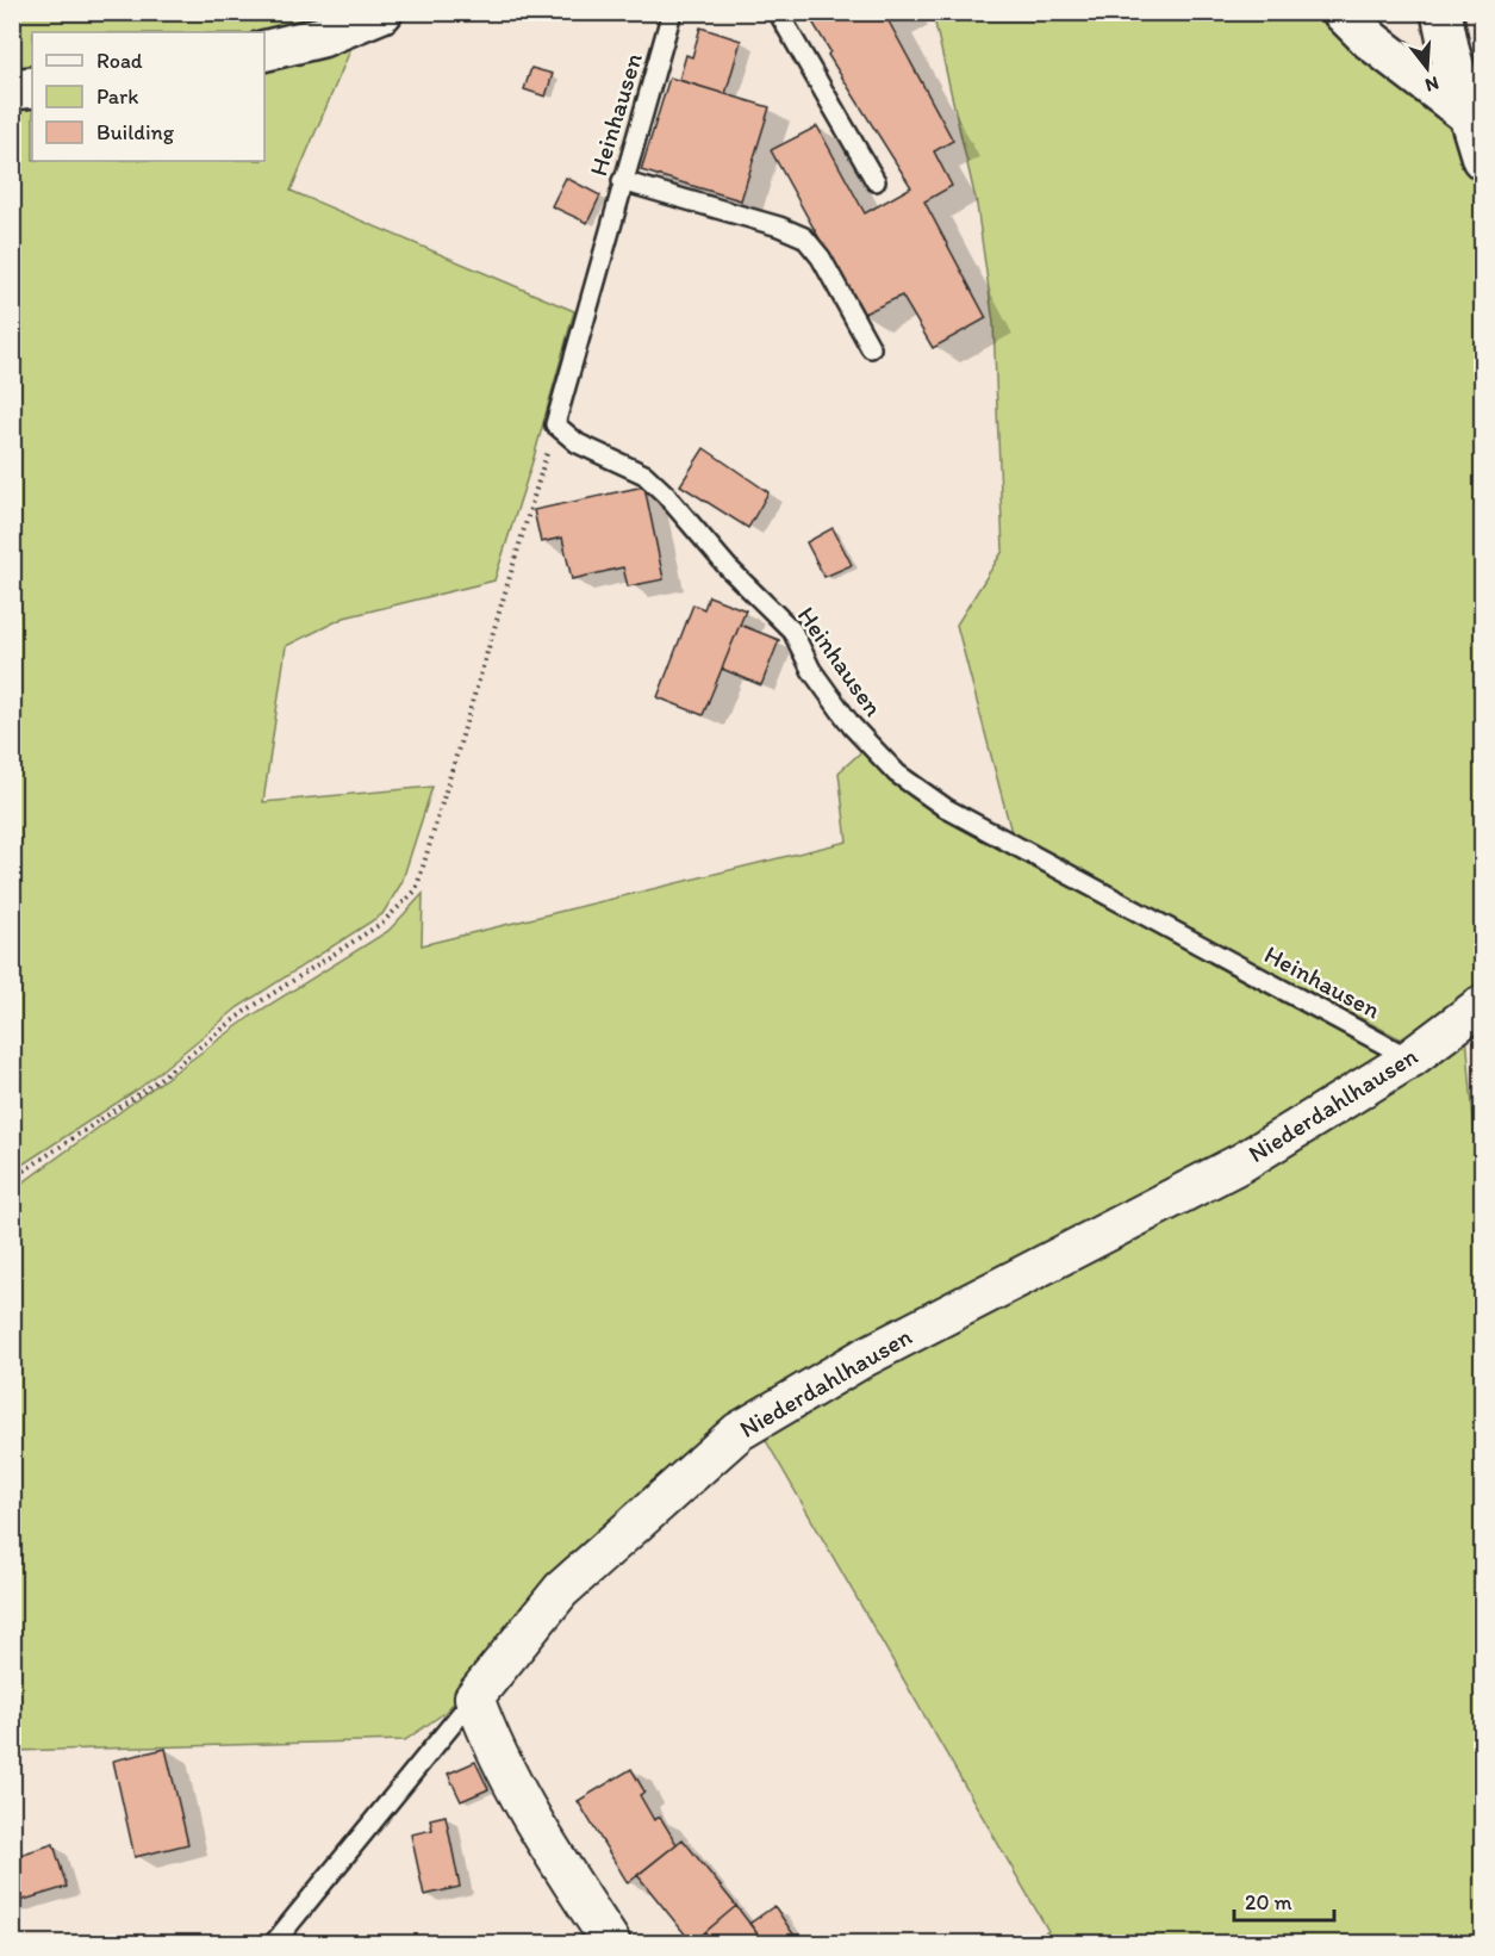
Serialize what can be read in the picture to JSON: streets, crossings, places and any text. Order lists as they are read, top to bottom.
{
  "streets": {
    "street": ["Niederdahlhausen"],
    "lane": ["Heinhausen"]
  },
  "crossings": [
    ["Heinhausen", "Niederdahlhausen"]
  ],
  "legend": ["Road", "Park", "Building"],
  "scale_bar": "20 m",
  "north": "bottom"
}
